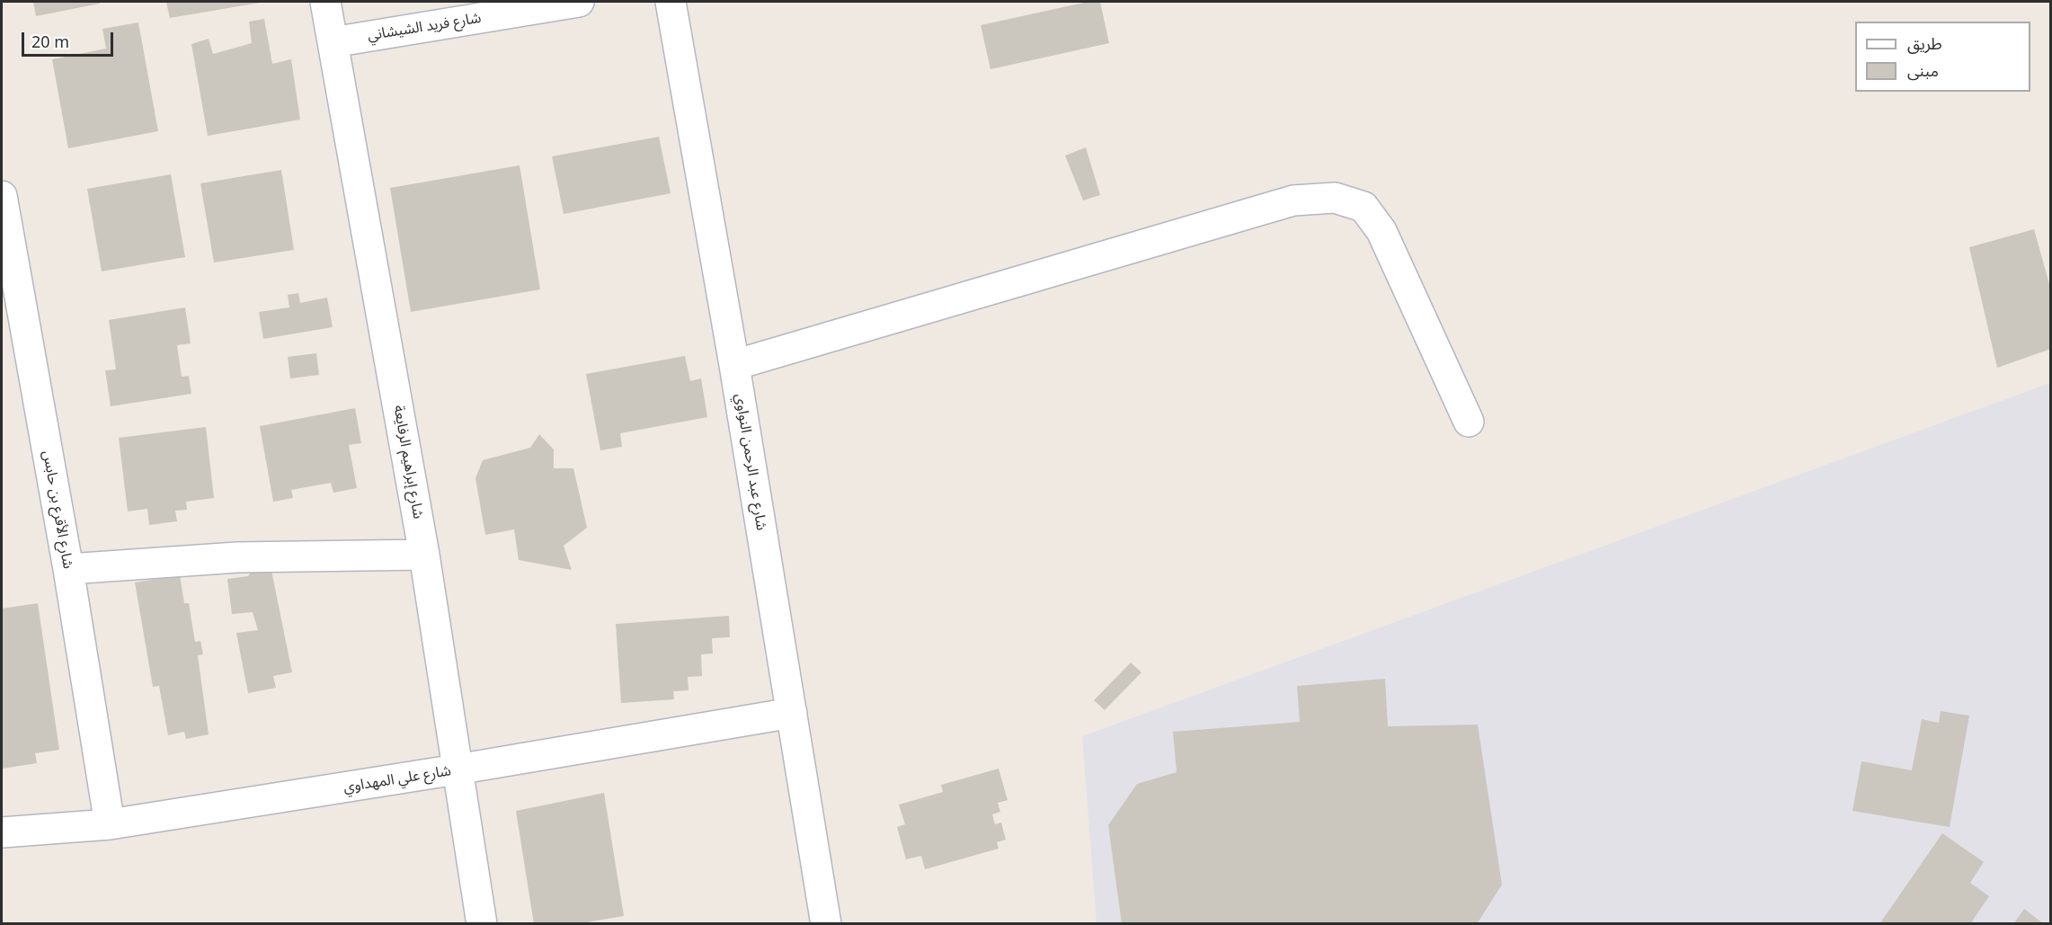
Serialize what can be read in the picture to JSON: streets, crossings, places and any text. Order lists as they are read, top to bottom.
{
  "streets": {
    "street": [
      "شارع فريد الشيشاني",
      "شارع إبراهيم الرفايعة",
      "شارع عبد الرحمن النواوي",
      "شارع الأقرع بن حابس",
      "شارع علي المهداوي"
    ]
  },
  "crossings": [
    ["شارع فريد الشيشاني", "شارع إبراهيم الرفايعة"],
    ["شارع إبراهيم الرفايعة", "شارع علي المهداوي"],
    ["شارع عبد الرحمن النواوي", "شارع علي المهداوي"],
    ["شارع الأقرع بن حابس", "شارع علي المهداوي"]
  ],
  "legend": ["طريق", "مبنى"],
  "scale_bar": "20 m"
}
